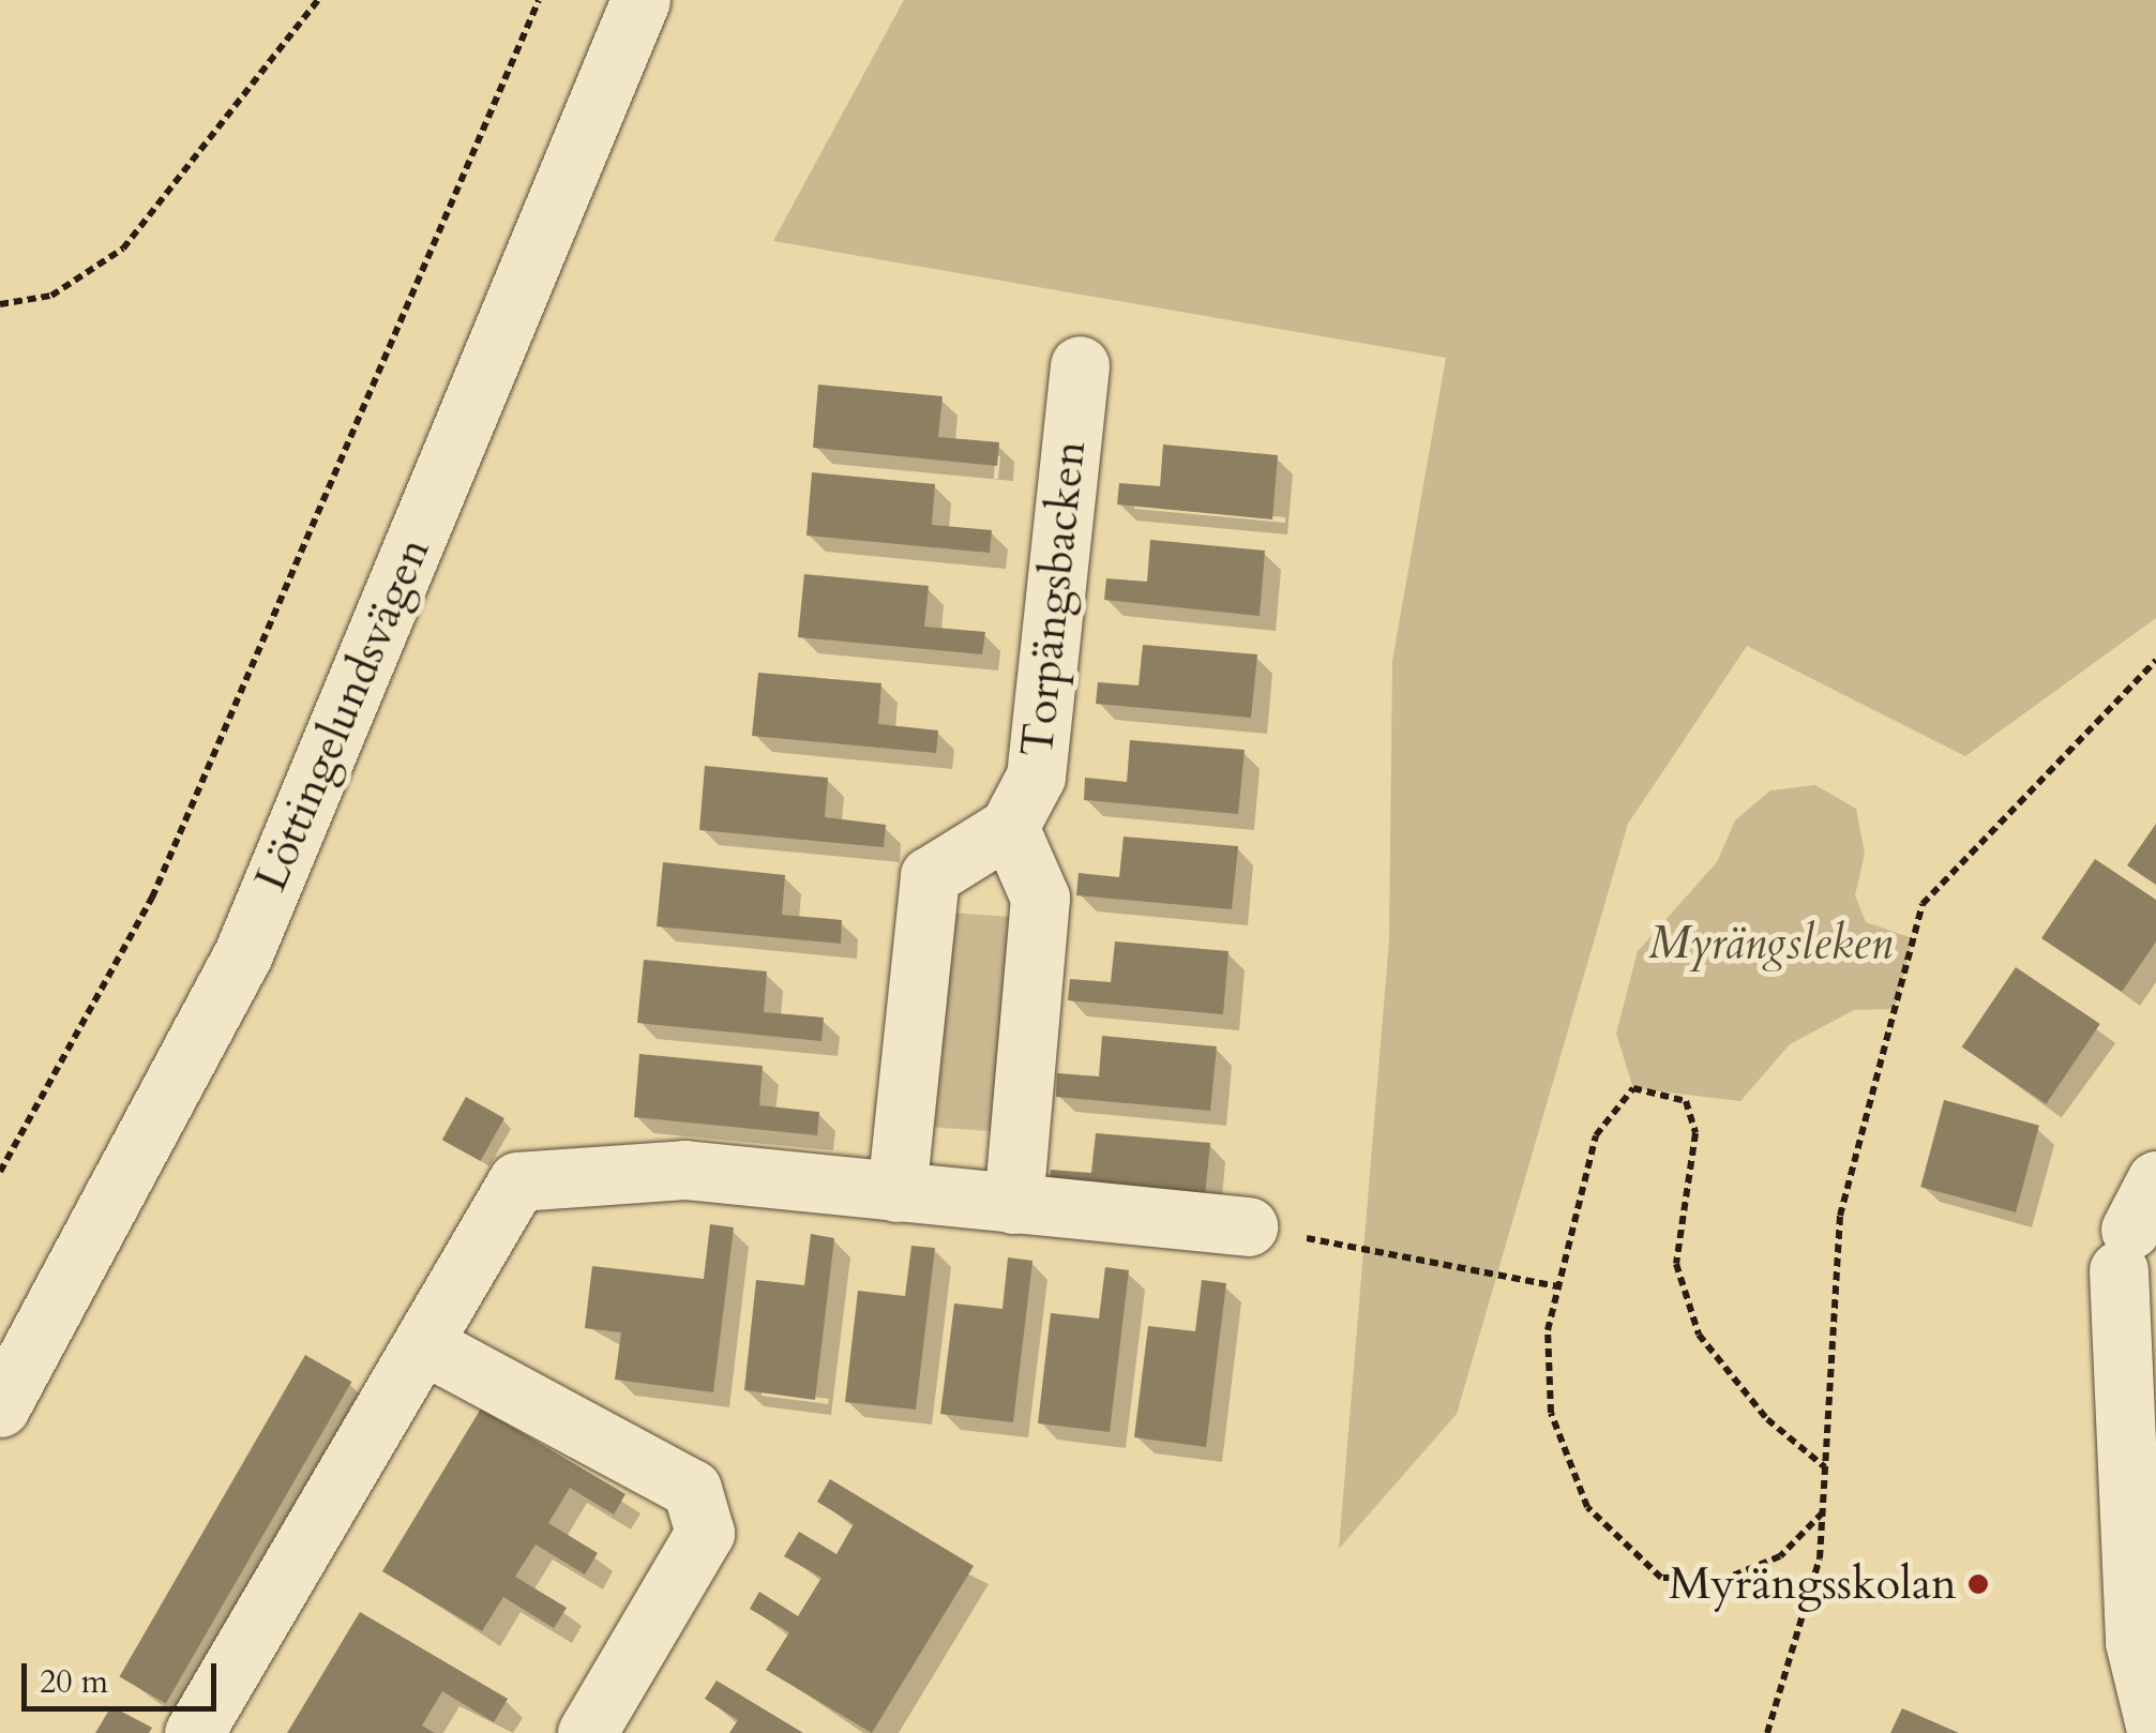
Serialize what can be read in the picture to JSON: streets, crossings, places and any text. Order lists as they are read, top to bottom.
{
  "streets": {
    "street": ["Torpängsbacken", "Löttingelundsvägen"]
  },
  "parks": ["Myrängsleken"],
  "places": ["Myrängsskolan"],
  "scale_bar": "20 m"
}
